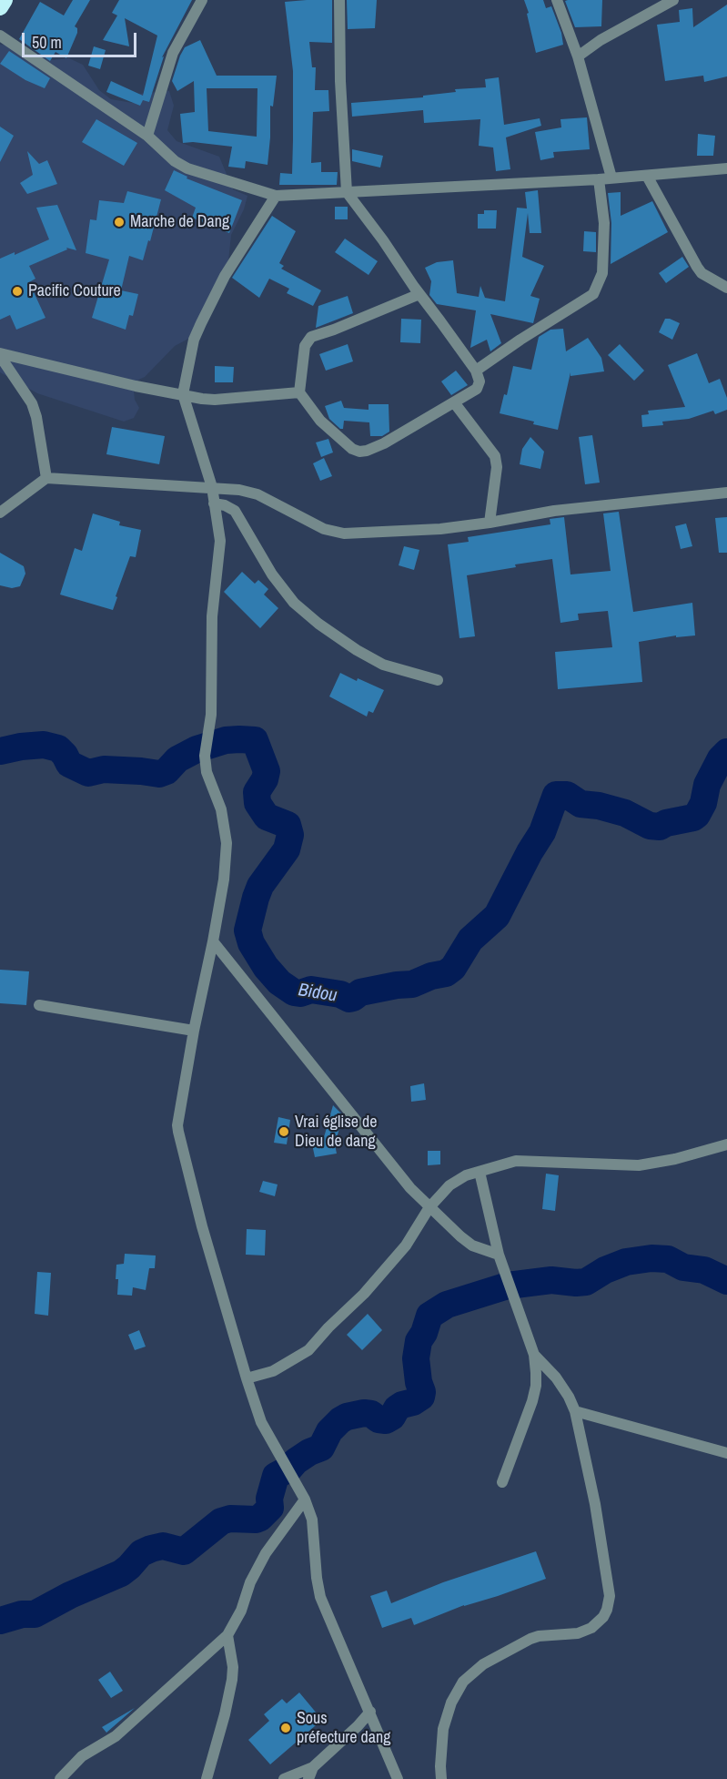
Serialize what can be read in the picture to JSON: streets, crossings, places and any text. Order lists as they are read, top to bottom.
{
  "water": ["Bidou"],
  "places": [
    "Marche de Dang",
    "Pacific Couture",
    "Vrai église de Dieu de dang",
    "Sous préfecture dang"
  ],
  "scale_bar": "50 m"
}
